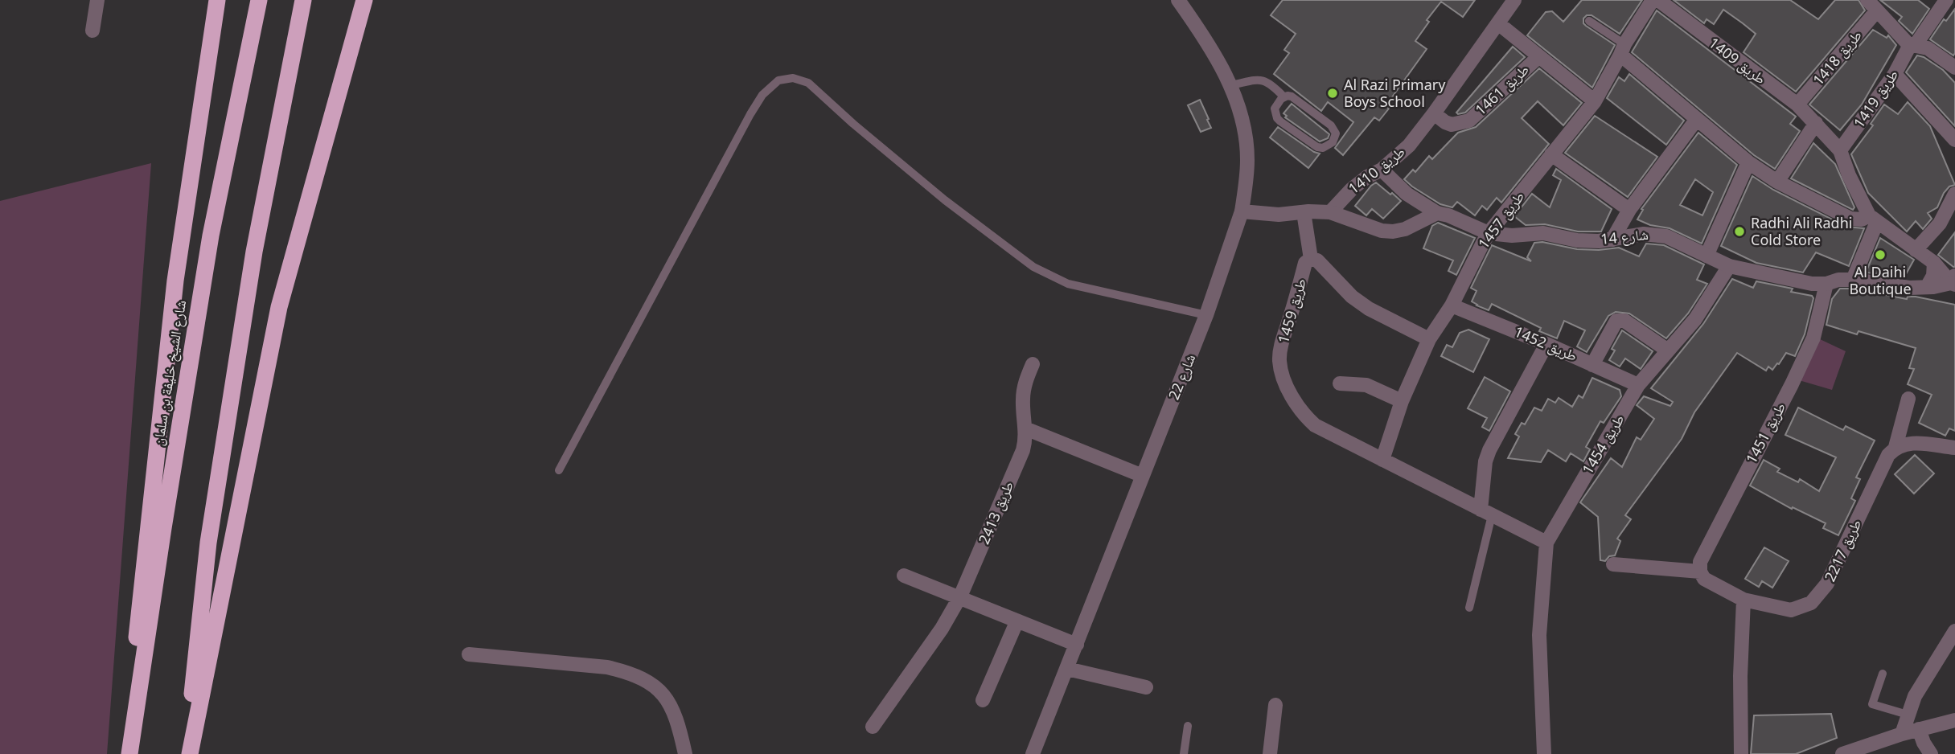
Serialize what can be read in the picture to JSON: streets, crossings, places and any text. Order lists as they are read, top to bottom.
{
  "streets": {
    "highway": ["شارع الشيخ خليفة بن سلمان"],
    "street": [
      "طريق 1418",
      "طريق 1409",
      "طريق 1461",
      "طريق 1419",
      "طريق 1410",
      "طريق 1457",
      "شارع 14",
      "طريق 1459",
      "طريق 1452",
      "شارع 22",
      "طريق 1451",
      "طريق 1454",
      "طريق 2413",
      "طريق 2217"
    ]
  },
  "crossings": [
    ["طريق 1418", "طريق 1409"],
    ["طريق 1418", "طريق 1419"],
    ["طريق 1409", "طريق 1419"],
    ["طريق 1409", "شارع 14"],
    ["طريق 1461", "طريق 1410"],
    ["طريق 1461", "طريق 1457"],
    ["طريق 1457", "شارع 14"],
    ["طريق 1457", "طريق 1459"],
    ["طريق 1457", "طريق 1452"],
    ["شارع 14", "طريق 1451"],
    ["شارع 14", "طريق 1454"],
    ["طريق 1459", "طريق 1454"],
    ["طريق 1452", "طريق 1454"],
    ["طريق 1451", "طريق 2217"]
  ],
  "places": ["Al Razi Primary Boys School", "Radhi Ali Radhi Cold Store", "Al Daihi Boutique"]
}
